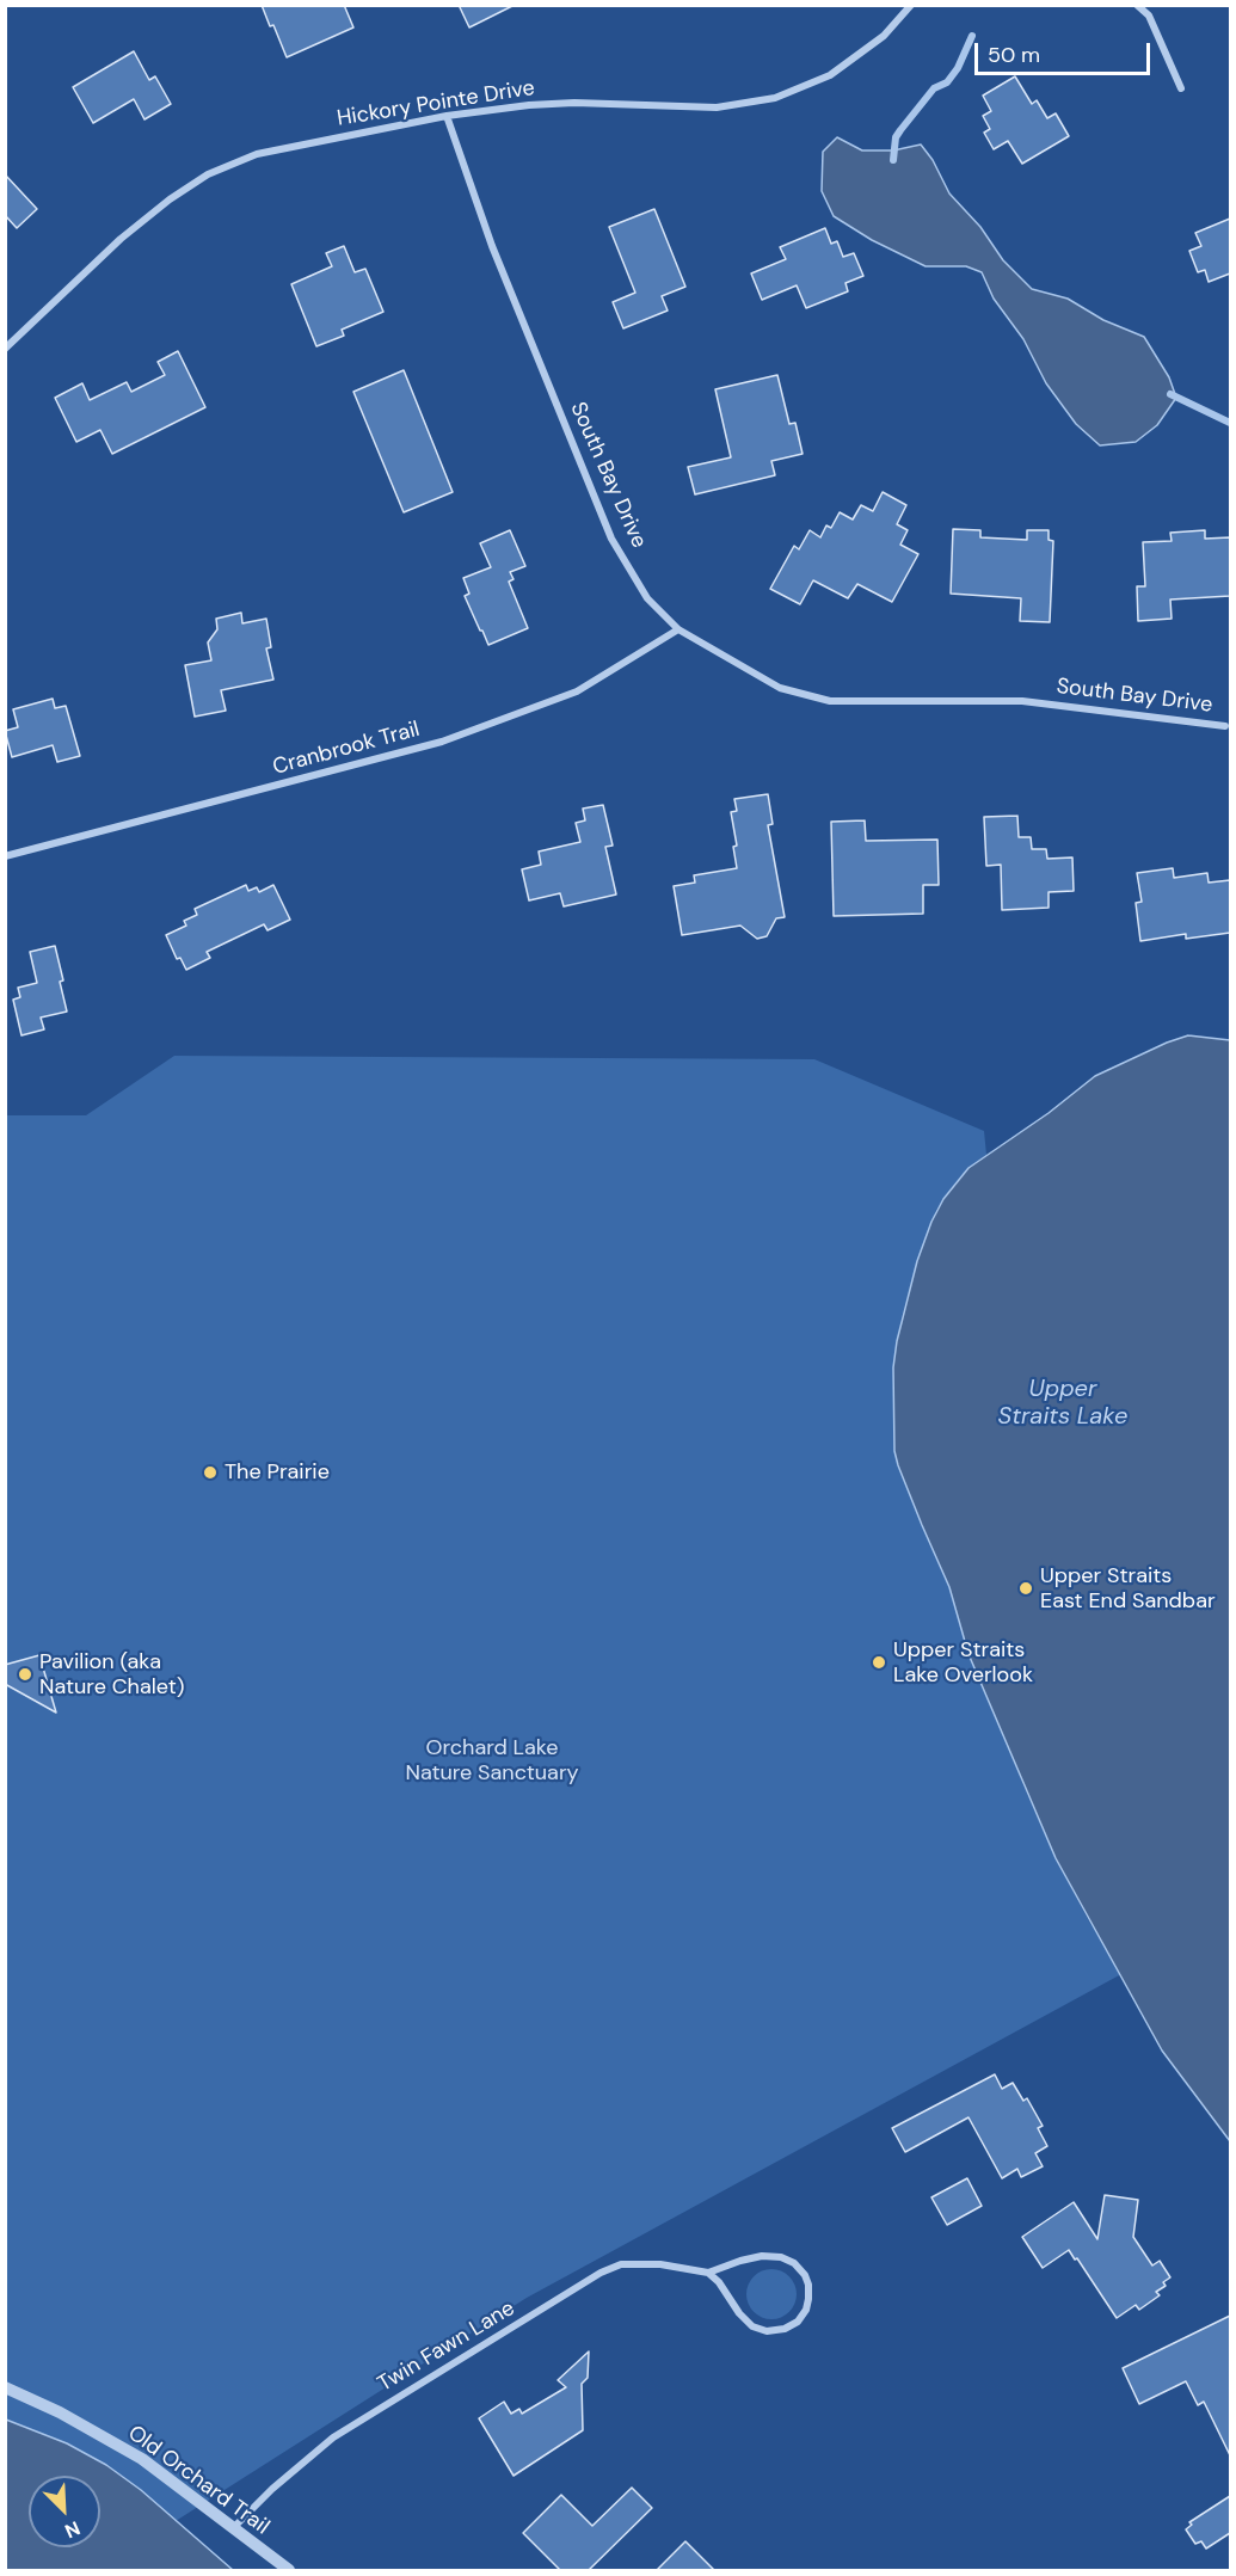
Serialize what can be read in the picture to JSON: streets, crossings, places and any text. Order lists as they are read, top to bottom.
{
  "streets": {
    "street": [
      "Hickory Pointe Drive",
      "South Bay Drive",
      "Cranbrook Trail",
      "Twin Fawn Lane",
      "Old Orchard Trail"
    ]
  },
  "crossings": [
    ["Hickory Pointe Drive", "South Bay Drive"],
    ["South Bay Drive", "Cranbrook Trail"],
    ["Twin Fawn Lane", "Old Orchard Trail"]
  ],
  "water": ["Upper Straits Lake"],
  "parks": ["Orchard Lake Nature Sanctuary"],
  "places": [
    "The Prairie",
    "Upper Straits East End Sandbar",
    "Upper Straits Lake Overlook",
    "Pavilion (aka Nature Chalet)"
  ],
  "scale_bar": "50 m",
  "north": "bottom right"
}
